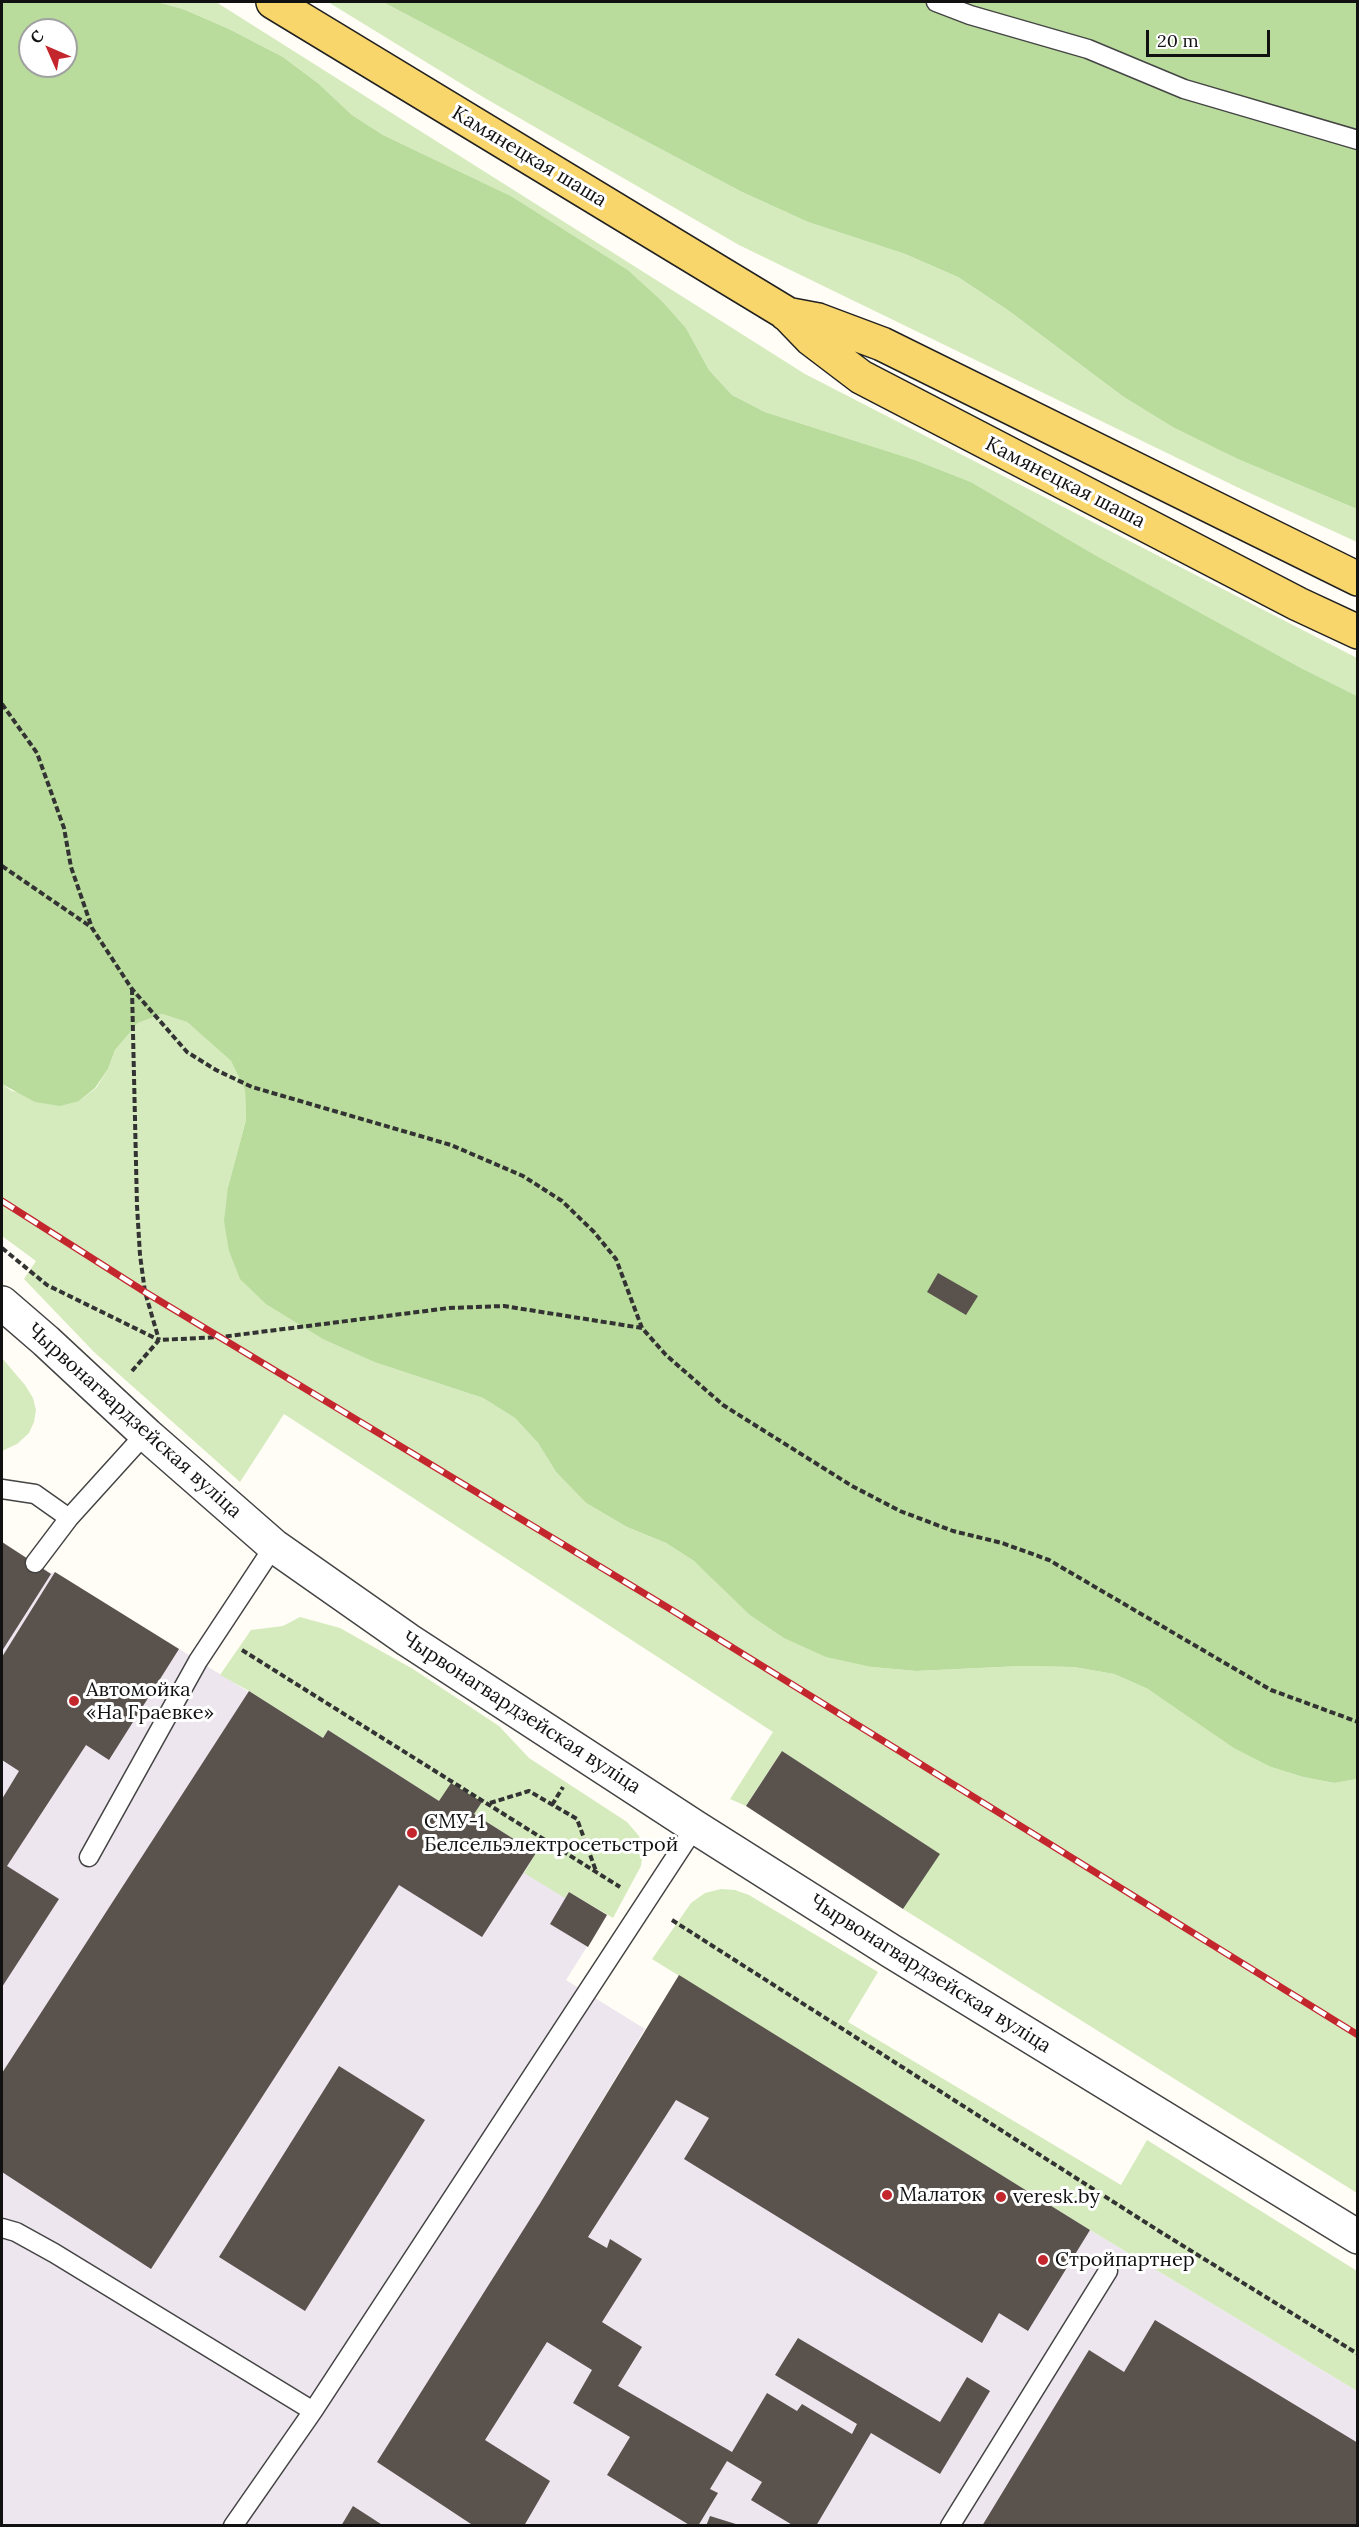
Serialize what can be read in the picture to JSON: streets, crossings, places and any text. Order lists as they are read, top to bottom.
{
  "streets": {
    "main road": ["Камянецкая шаша"],
    "street": ["Чырвонагвардзейская вуліца"]
  },
  "places": [
    "Автомойка «На Граевке»",
    "СМУ-1 Белсельэлектросетьстрой",
    "Малаток",
    "veresk.by",
    "Стройпартнер"
  ],
  "scale_bar": "20 m",
  "north": "top left"
}
